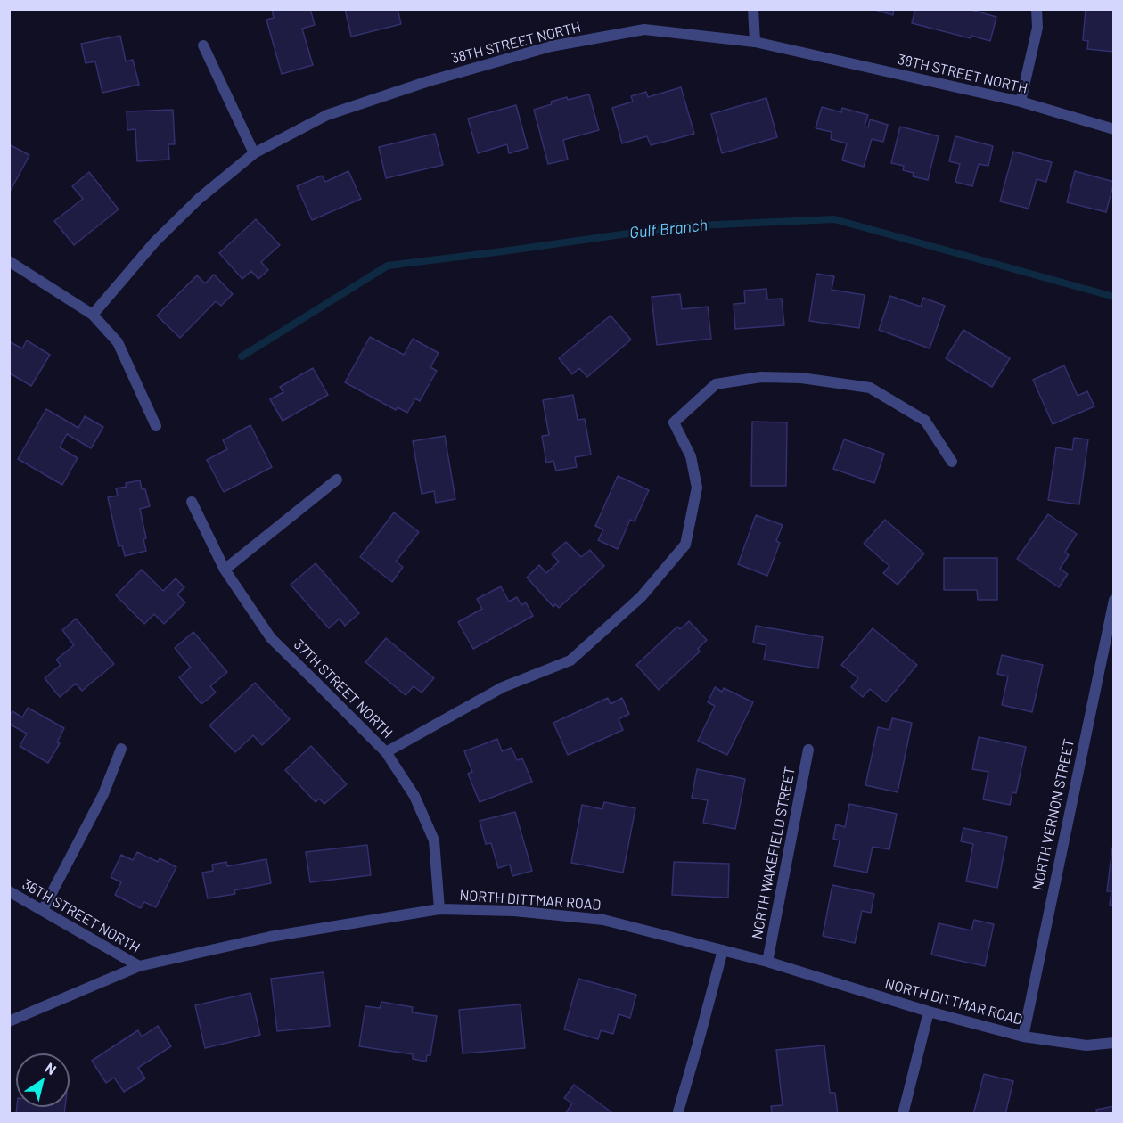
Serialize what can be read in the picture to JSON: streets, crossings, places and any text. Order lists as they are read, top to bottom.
{
  "streets": {
    "street": [
      "38TH STREET NORTH",
      "37TH STREET NORTH",
      "NORTH VERNON STREET",
      "NORTH WAKEFIELD STREET",
      "NORTH DITTMAR ROAD",
      "36TH STREET NORTH"
    ]
  },
  "crossings": [
    ["37TH STREET NORTH", "NORTH DITTMAR ROAD"],
    ["NORTH VERNON STREET", "NORTH DITTMAR ROAD"],
    ["NORTH WAKEFIELD STREET", "NORTH DITTMAR ROAD"],
    ["NORTH DITTMAR ROAD", "36TH STREET NORTH"]
  ],
  "water": ["Gulf Branch"],
  "north": "top right"
}
